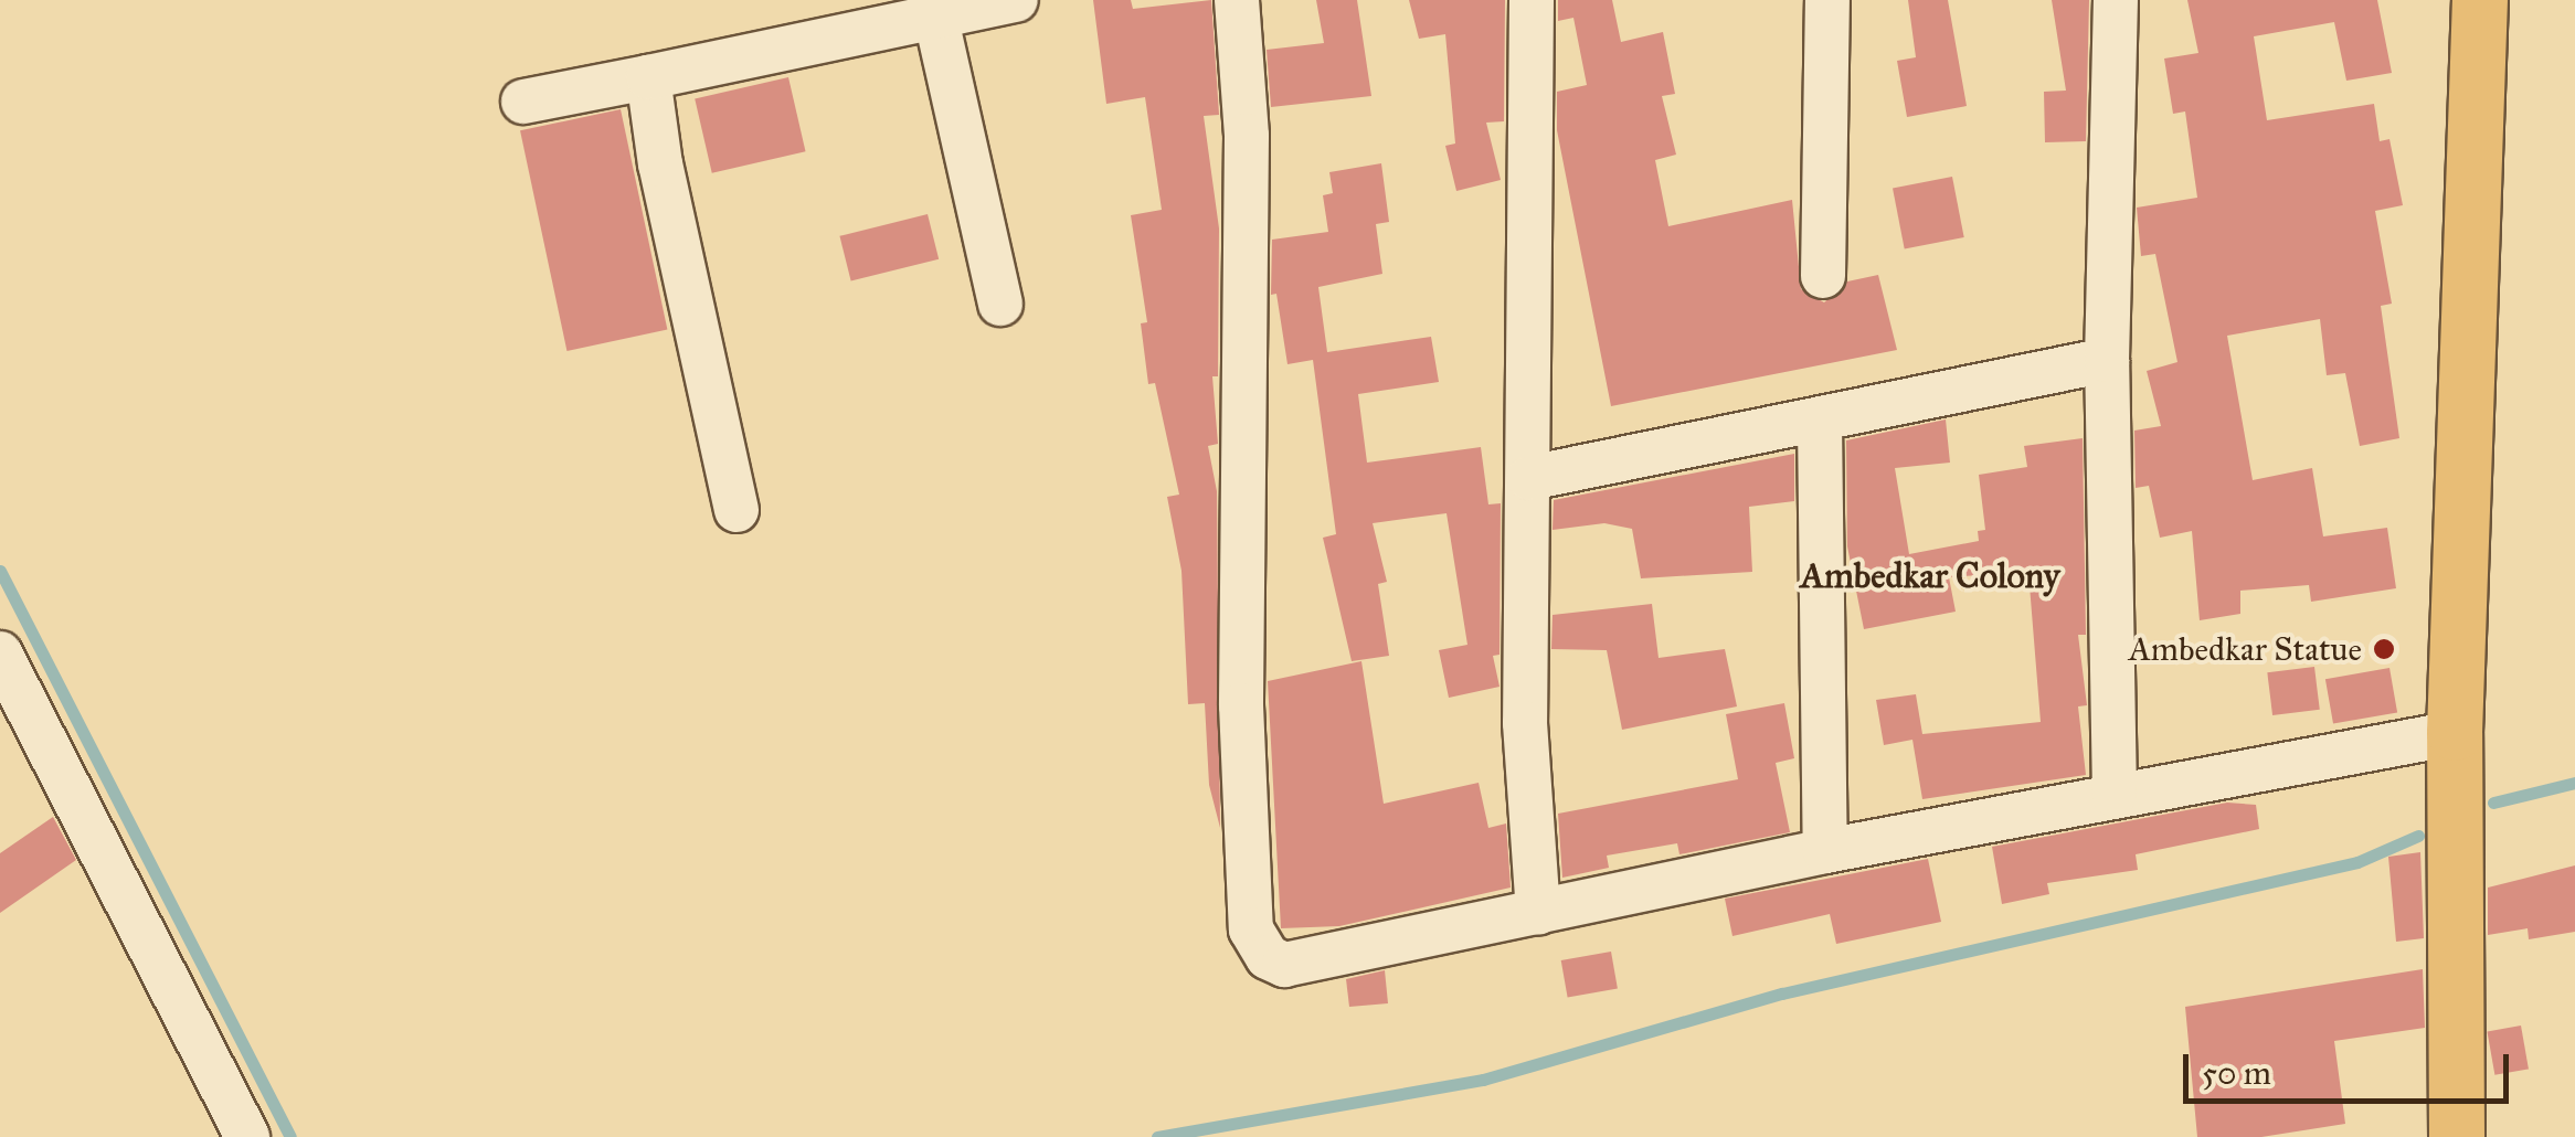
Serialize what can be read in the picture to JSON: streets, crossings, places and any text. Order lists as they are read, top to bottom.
{
  "districts": ["Ambedkar Colony"],
  "places": ["Ambedkar Statue"],
  "scale_bar": "50 m"
}
